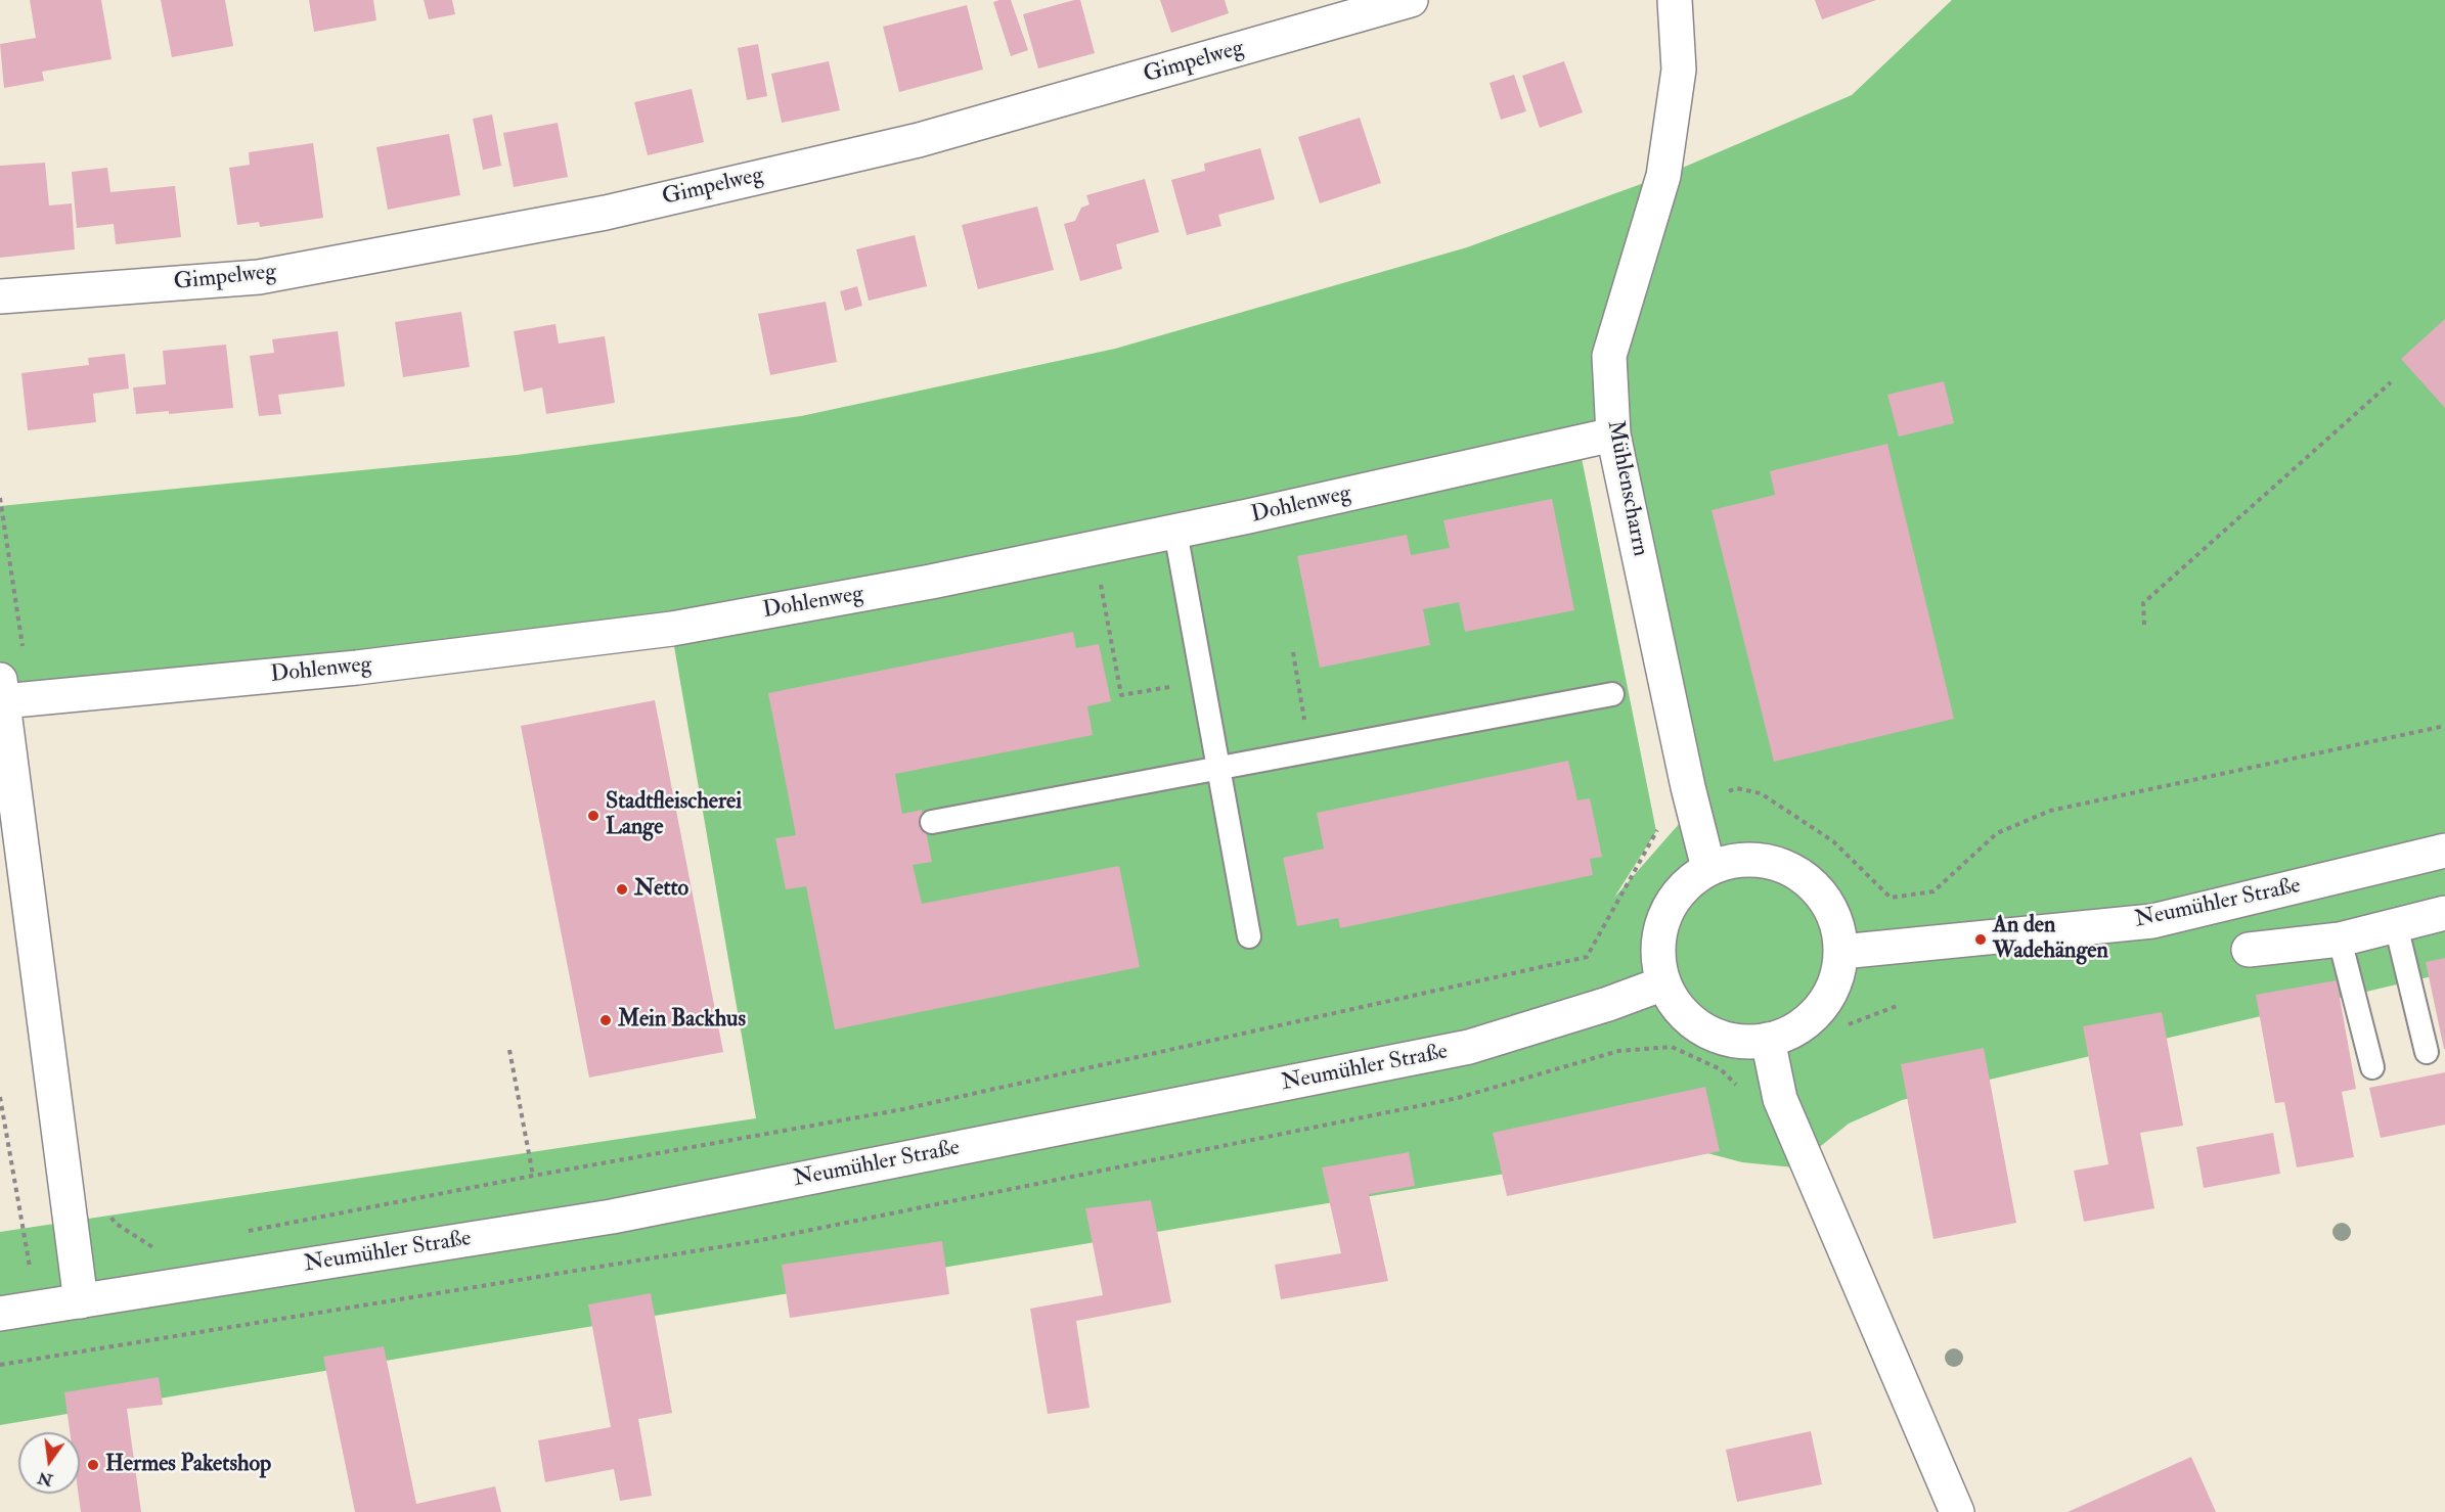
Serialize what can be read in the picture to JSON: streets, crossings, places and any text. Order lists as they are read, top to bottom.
{
  "streets": {
    "street": [
      "Gimpelweg",
      "Mühlenscharrn",
      "Dohlenweg",
      "Neumühler Straße"
    ]
  },
  "crossings": [
    ["Mühlenscharrn", "Dohlenweg"],
    ["Mühlenscharrn", "Neumühler Straße"]
  ],
  "places": [
    "Stadtfleischerei Lange",
    "Netto",
    "An den Wadehängen",
    "Mein Backhus",
    "Hermes Paketshop"
  ],
  "north": "bottom"
}
